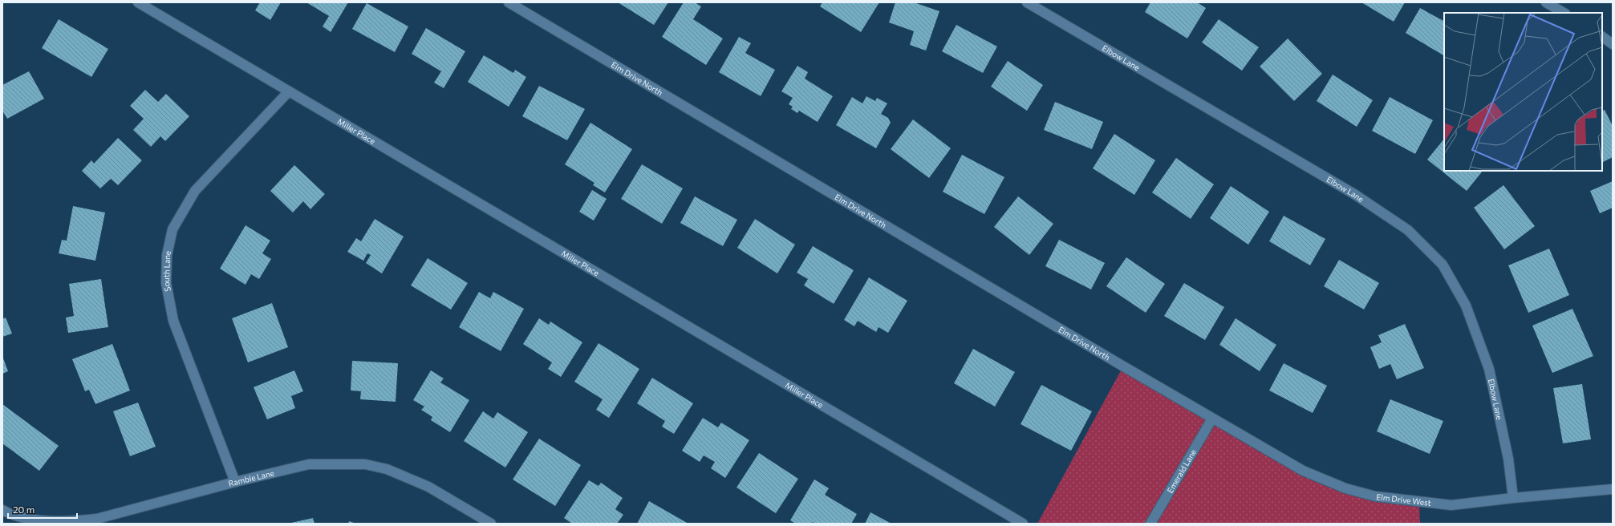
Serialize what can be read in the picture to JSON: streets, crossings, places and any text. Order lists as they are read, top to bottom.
{
  "streets": {
    "street": [
      "Elbow Lane",
      "Elm Drive North",
      "Miller Place",
      "South Lane",
      "Emerald Lane",
      "Ramble Lane",
      "Elm Drive West"
    ]
  },
  "crossings": [
    ["Elbow Lane", "Elm Drive West"],
    ["Elm Drive North", "Emerald Lane"],
    ["Elm Drive North", "Elm Drive West"],
    ["Miller Place", "South Lane"],
    ["South Lane", "Ramble Lane"],
    ["Emerald Lane", "Elm Drive West"]
  ],
  "scale_bar": "20 m"
}
